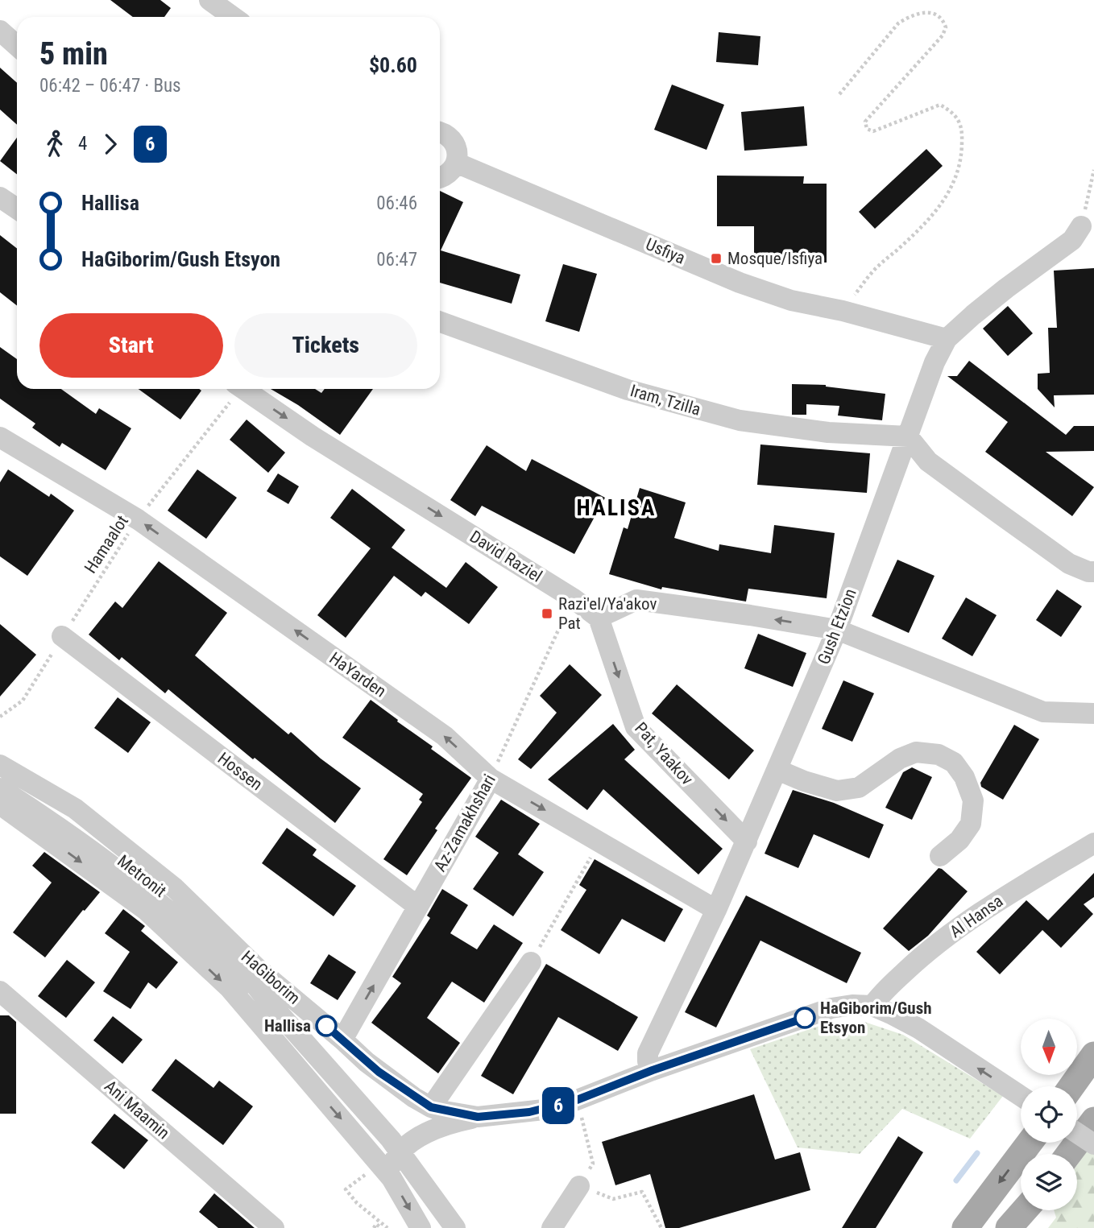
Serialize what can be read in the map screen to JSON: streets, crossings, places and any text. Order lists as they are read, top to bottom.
{
  "streets": {
    "street": [
      "Usfiya",
      "Iram, Tzilla",
      "David Raziel",
      "Gush Etzion",
      "HaYarden",
      "Pat, Yaakov",
      "Hossen",
      "Az-Zamakhshari",
      "Metronit",
      "Al Hansa",
      "HaGiborim",
      "Ani Maamin"
    ],
    "path": ["Hamaalot"]
  },
  "crossings": [
    ["Usfiya", "Gush Etzion"],
    ["Iram, Tzilla", "Gush Etzion"],
    ["Hamaalot", "HaYarden"],
    ["Hamaalot", "Hossen"],
    ["David Raziel", "Pat, Yaakov"],
    ["David Raziel", "Az-Zamakhshari"],
    ["Gush Etzion", "HaYarden"],
    ["Gush Etzion", "Pat, Yaakov"],
    ["Gush Etzion", "HaGiborim"],
    ["HaYarden", "Az-Zamakhshari"],
    ["Hossen", "Az-Zamakhshari"],
    ["Az-Zamakhshari", "HaGiborim"],
    ["Metronit", "HaGiborim"],
    ["Al Hansa", "HaGiborim"]
  ],
  "one_way": ["David Raziel", "Pat, Yaakov"],
  "districts": ["HALISA"],
  "places": {
    "transit": ["Mosque/Isfiya", "Razi'el/Ya'akov Pat"],
    "other": ["HaGiborim/Gush Etsyon", "Hallisa"]
  },
  "lines": ["bus line 6"],
  "north": "bottom",
  "page": {
    "on_map": "6",
    "heading": ["5 min", "06:42 – 06:47 · Bus", "$0.60"],
    "legs": ["4", "6"],
    "list": [
      {
        "name": "Hallisa",
        "value": "06:46"
      },
      {
        "name": "HaGiborim/Gush Etsyon",
        "value": "06:47"
      }
    ],
    "buttons": ["Start", "Tickets"]
  }
}
